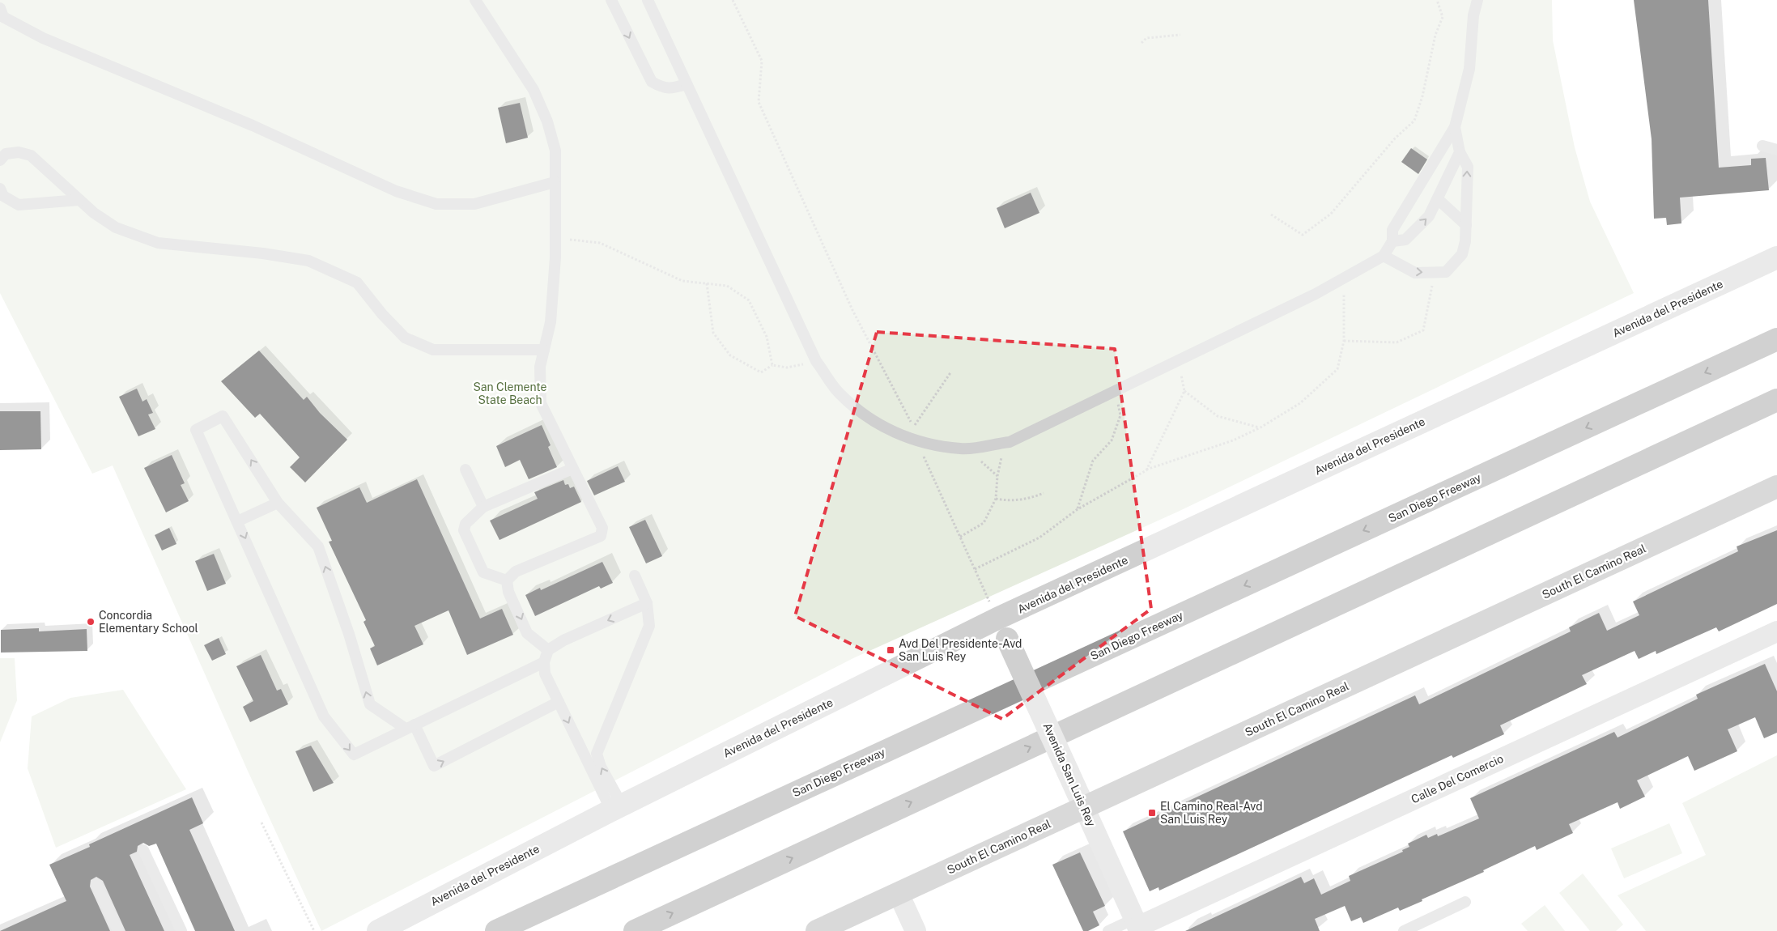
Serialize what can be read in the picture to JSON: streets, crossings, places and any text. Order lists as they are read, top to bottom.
{
  "streets": {
    "highway": ["San Diego Freeway"],
    "main road": ["South El Camino Real"],
    "street": ["Avenida del Presidente", "Avenida San Luis Rey", "Calle Del Comercio"]
  },
  "crossings": [
    ["Avenida del Presidente", "Avenida San Luis Rey"],
    ["South El Camino Real", "Avenida San Luis Rey"],
    ["Avenida San Luis Rey", "Calle Del Comercio"]
  ],
  "parks": ["San Clemente State Beach"],
  "places": {
    "other": ["Concordia Elementary School"],
    "transit": ["Avd Del Presidente-Avd San Luis Rey", "El Camino Real-Avd San Luis Rey"]
  }
}
